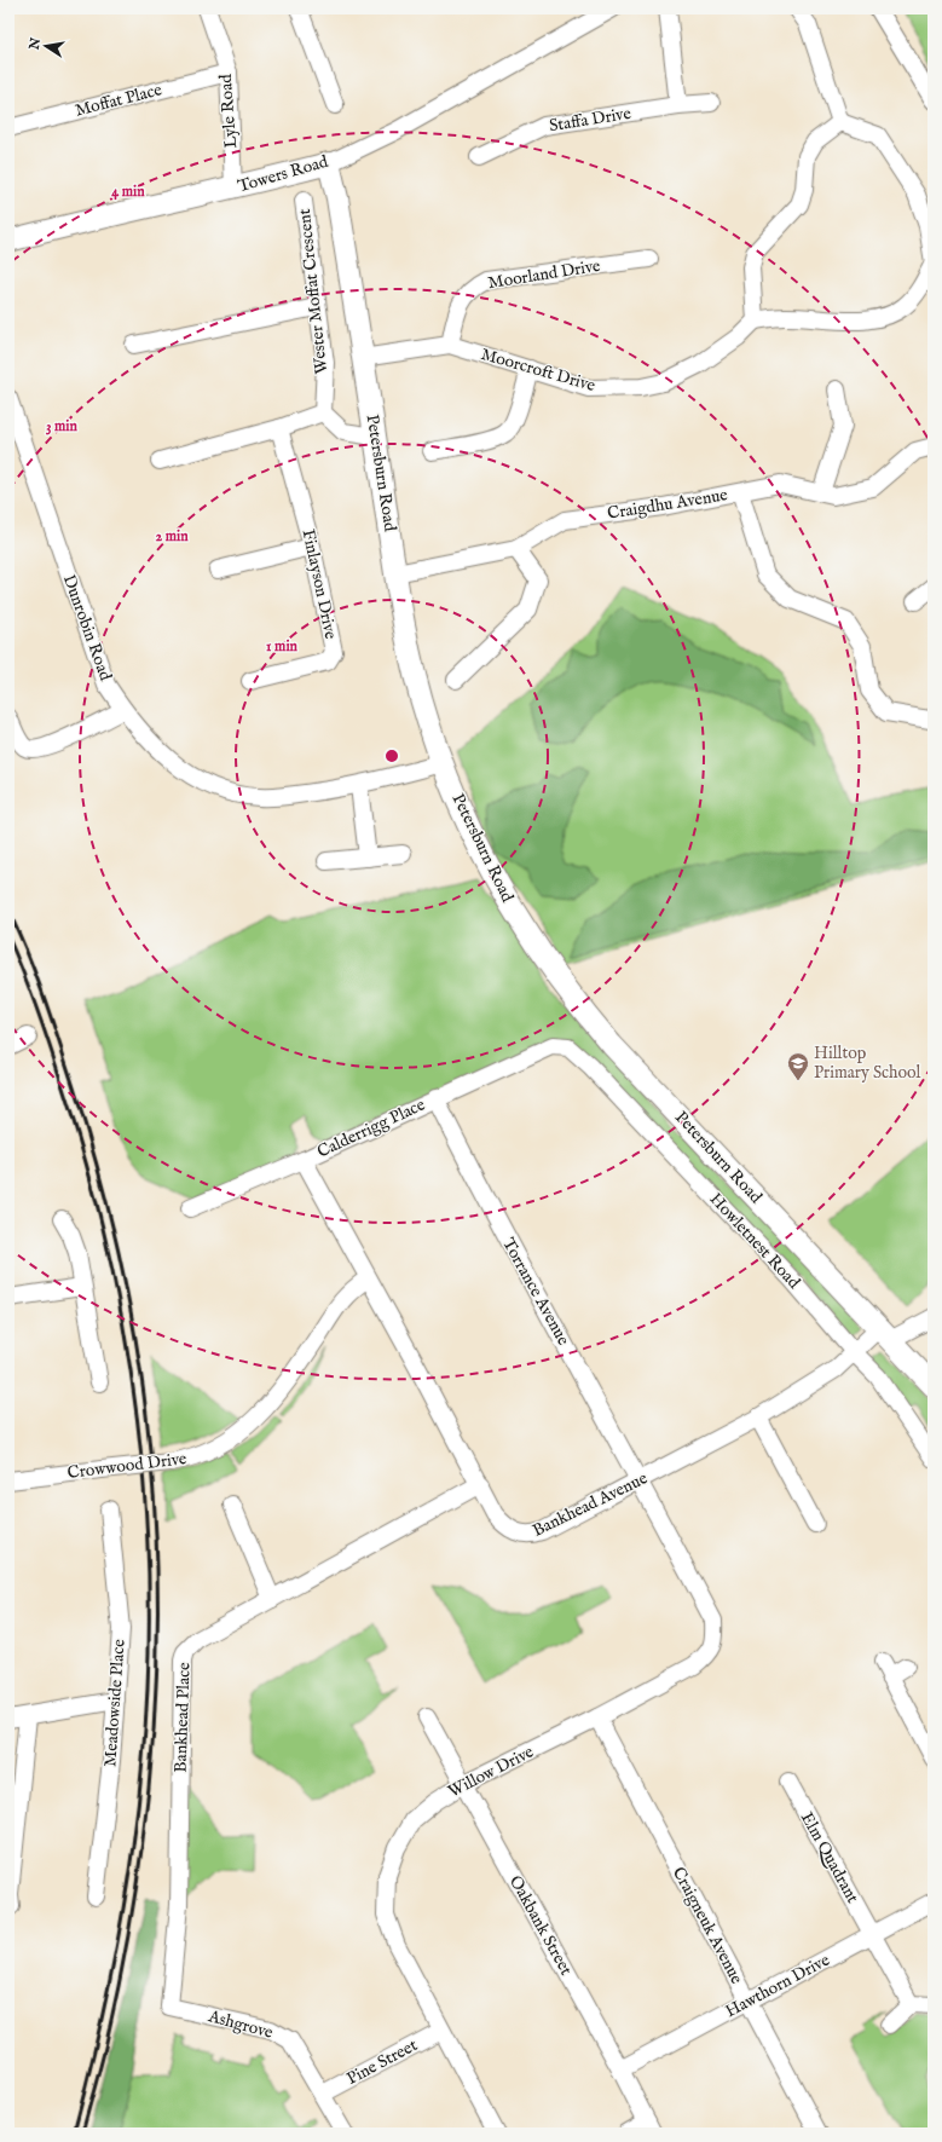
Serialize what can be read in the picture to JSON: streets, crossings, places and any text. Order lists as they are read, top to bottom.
{
  "streets": {
    "main road": ["Towers Road", "Petersburn Road"],
    "street": [
      "Moffat Place",
      "Lyle Road",
      "Staffa Drive",
      "Moorland Drive",
      "Wester Moffat Crescent",
      "Moorcroft Drive",
      "Craigdhu Avenue",
      "Finlayson Drive",
      "Dunrobin Road",
      "Calderrigg Place",
      "Howletnest Road",
      "Torrance Avenue",
      "Crowwood Drive",
      "Bankhead Avenue",
      "Meadowside Place",
      "Bankhead Place",
      "Willow Drive",
      "Elm Quadrant",
      "Oakbank Street",
      "Craigneuk Avenue",
      "Hawthorn Drive",
      "Ashgrove",
      "Pine Street"
    ]
  },
  "crossings": [
    ["Moffat Place", "Lyle Road"],
    ["Lyle Road", "Towers Road"],
    ["Towers Road", "Petersburn Road"],
    ["Moorland Drive", "Moorcroft Drive"],
    ["Moorcroft Drive", "Petersburn Road"],
    ["Petersburn Road", "Craigdhu Avenue"],
    ["Petersburn Road", "Dunrobin Road"],
    ["Petersburn Road", "Bankhead Avenue"],
    ["Calderrigg Place", "Howletnest Road"],
    ["Calderrigg Place", "Torrance Avenue"],
    ["Calderrigg Place", "Bankhead Avenue"],
    ["Howletnest Road", "Bankhead Avenue"],
    ["Torrance Avenue", "Bankhead Avenue"],
    ["Torrance Avenue", "Willow Drive"],
    ["Crowwood Drive", "Bankhead Avenue"],
    ["Bankhead Avenue", "Bankhead Place"],
    ["Bankhead Avenue", "Willow Drive"],
    ["Bankhead Place", "Ashgrove"],
    ["Willow Drive", "Oakbank Street"],
    ["Willow Drive", "Craigneuk Avenue"],
    ["Willow Drive", "Pine Street"],
    ["Elm Quadrant", "Hawthorn Drive"],
    ["Oakbank Street", "Hawthorn Drive"],
    ["Craigneuk Avenue", "Hawthorn Drive"],
    ["Ashgrove", "Pine Street"]
  ],
  "places": {
    "school or university": ["Hilltop Primary School"]
  },
  "north": "left",
  "rings": [
    "4 min",
    "3 min",
    "2 min",
    "1 min"
  ]
}
